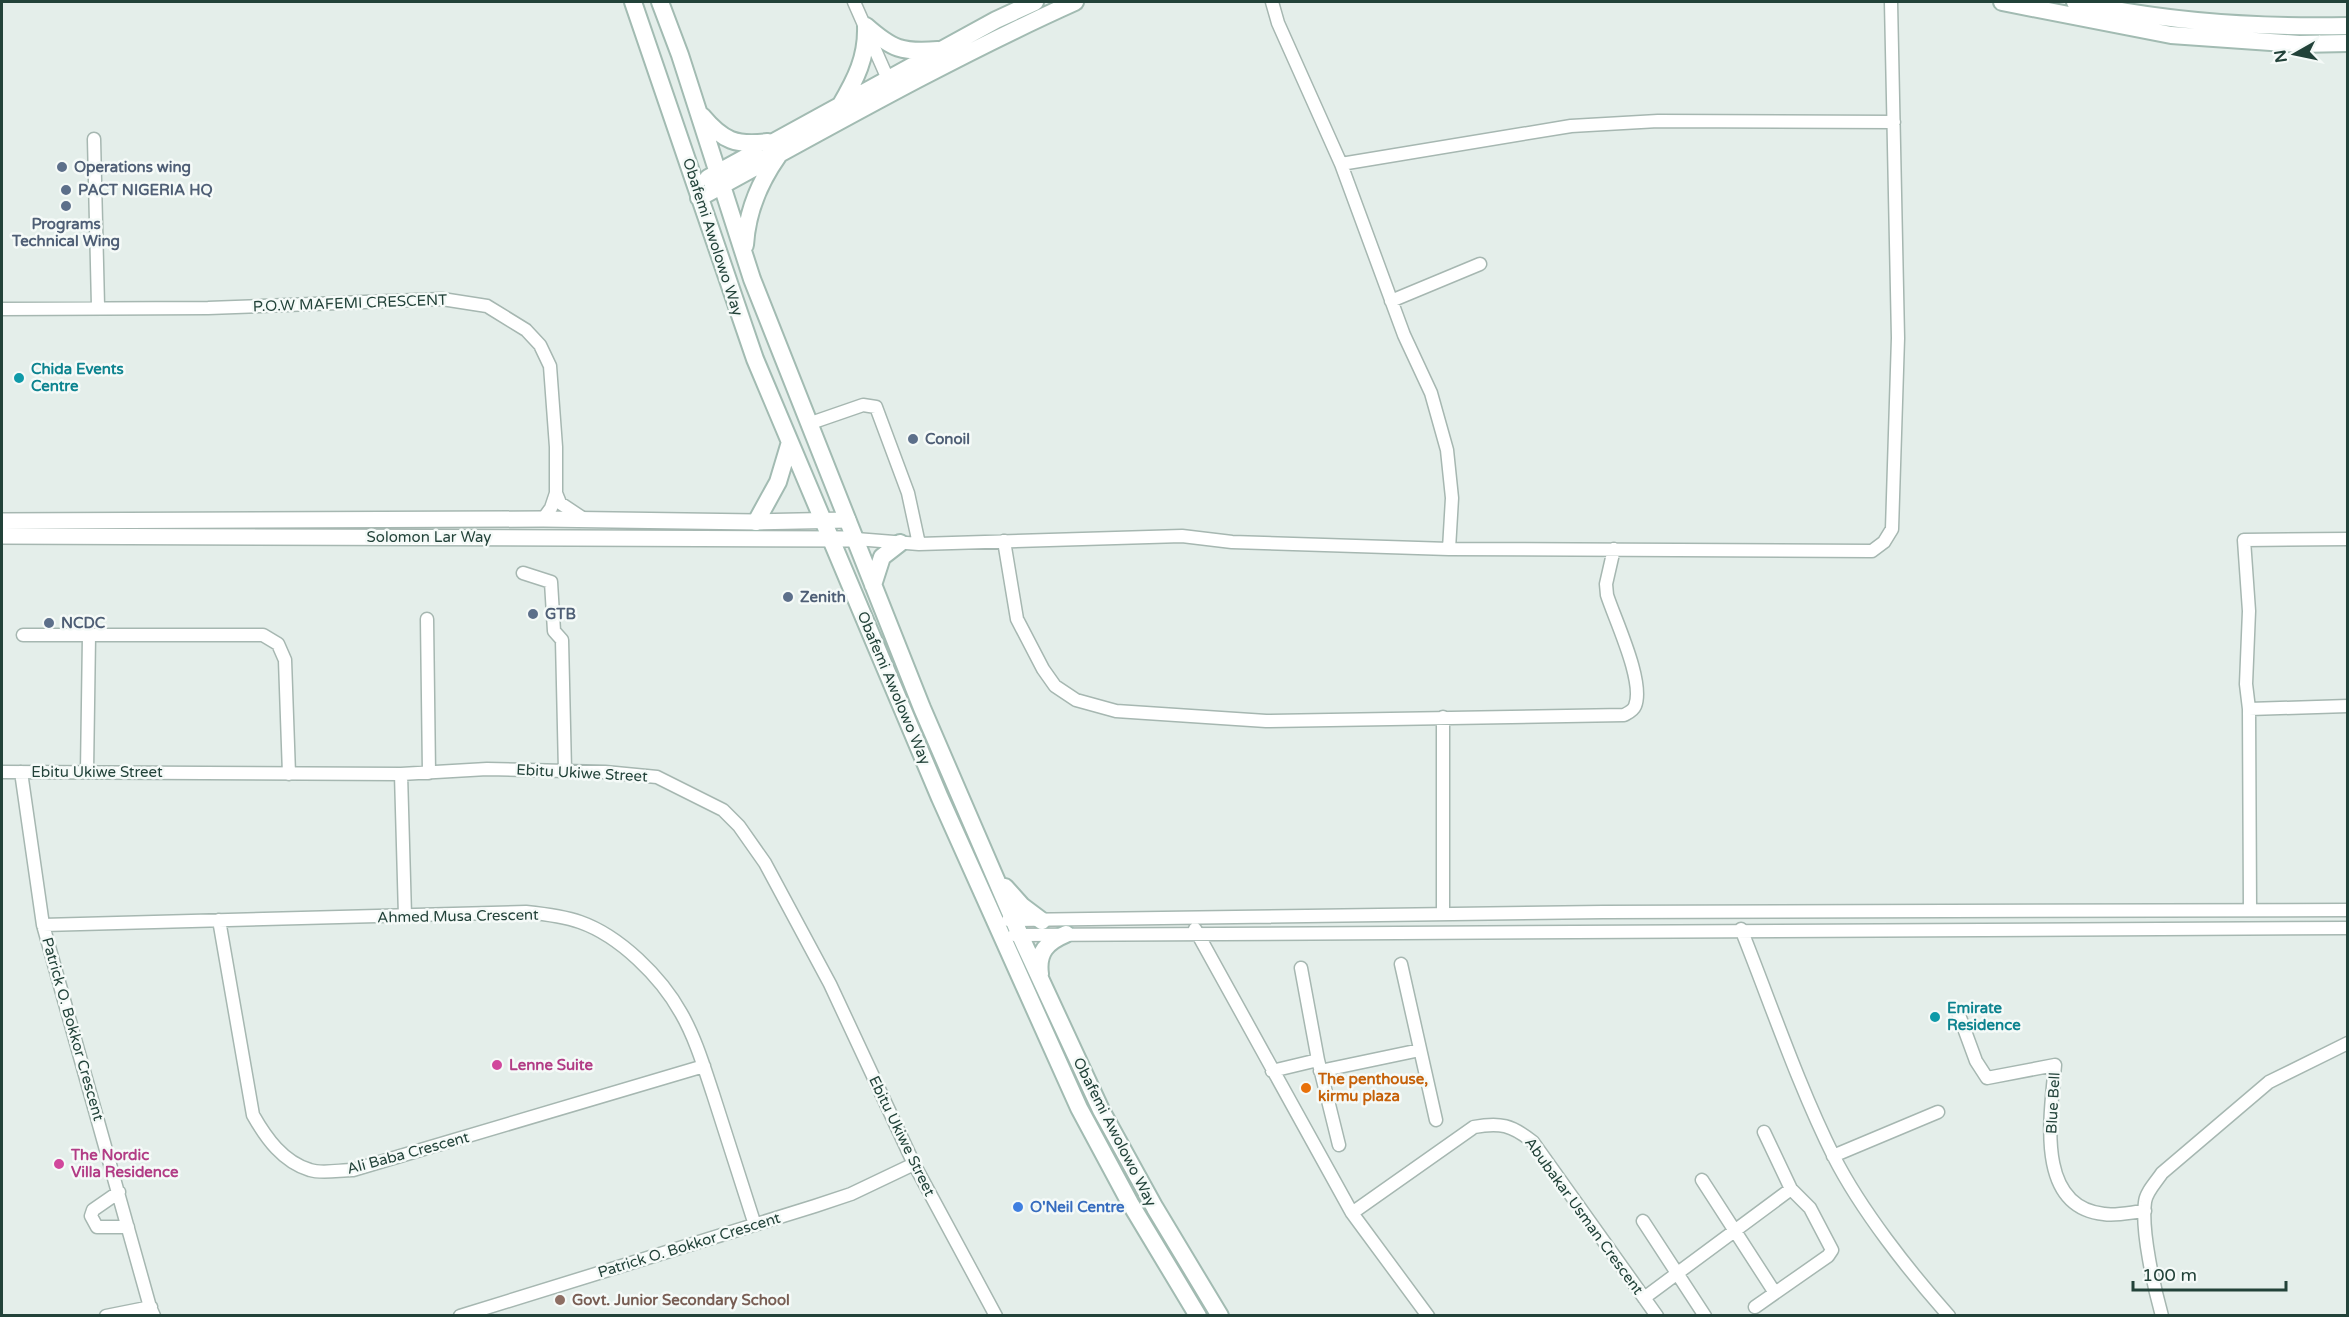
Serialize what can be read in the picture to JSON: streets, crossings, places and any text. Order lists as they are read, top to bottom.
{
  "streets": {
    "main road": ["Obafemi Awolowo Way"],
    "street": [
      "P.O.W MAFEMI CRESCENT",
      "Solomon Lar Way",
      "Ebitu Ukiwe Street",
      "Ahmed Musa Crescent",
      "Patrick O. Bokkor Crescent",
      "Blue Bell",
      "Ali Baba Crescent",
      "Abubakar Usman Crescent"
    ]
  },
  "crossings": [
    ["Obafemi Awolowo Way", "Solomon Lar Way"],
    ["P.O.W MAFEMI CRESCENT", "Solomon Lar Way"],
    ["Ebitu Ukiwe Street", "Patrick O. Bokkor Crescent"],
    ["Ahmed Musa Crescent", "Patrick O. Bokkor Crescent"],
    ["Ahmed Musa Crescent", "Ali Baba Crescent"]
  ],
  "places": [
    "Operations wing",
    "PACT NIGERIA HQ",
    "Programs Technical Wing",
    "Chida Events Centre",
    "Conoil",
    "Zenith",
    "GTB",
    "NCDC",
    "Emirate Residence",
    "Lenne Suite",
    "The penthouse, kirmu plaza",
    "The Nordic Villa Residence",
    "O'Neil Centre",
    "Govt. Junior Secondary School"
  ],
  "scale_bar": "100 m",
  "north": "left"
}
